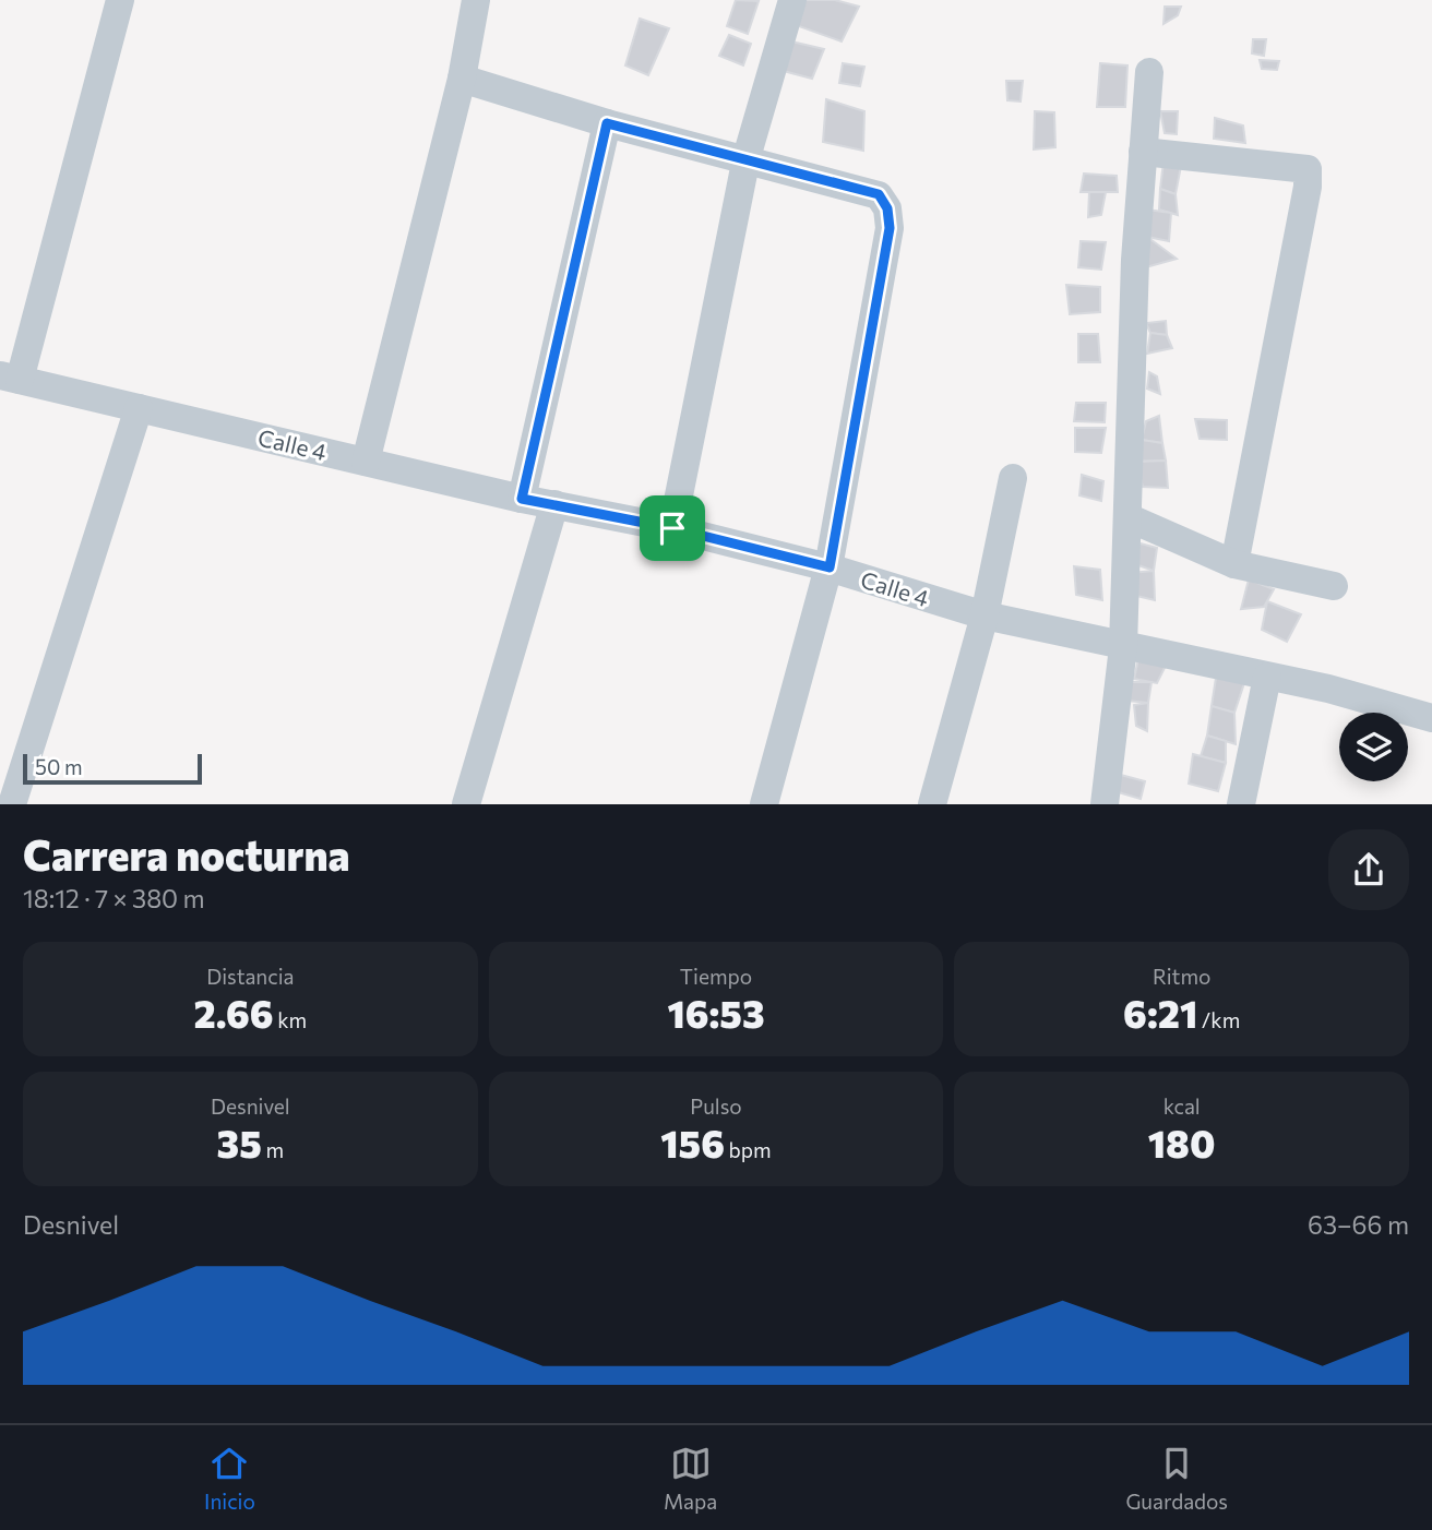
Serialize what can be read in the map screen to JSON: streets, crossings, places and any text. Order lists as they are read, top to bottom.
{
  "streets": {
    "street": ["Calle 4"]
  },
  "scale_bar": "50 m",
  "page": {
    "scale": "50 m",
    "heading": ["Carrera nocturna", "18:12 · 7 × 380 m"],
    "stats": [
      ["Distancia", "2.66 km"],
      ["Tiempo", "16:53"],
      ["Ritmo", "6:21 /km"],
      ["Desnivel", "35 m"],
      ["Pulso", "156 bpm"],
      ["kcal", "180"]
    ],
    "chart": ["Desnivel", "63–66 m"],
    "tabs": ["Inicio", "Mapa", "Guardados"]
  }
}
